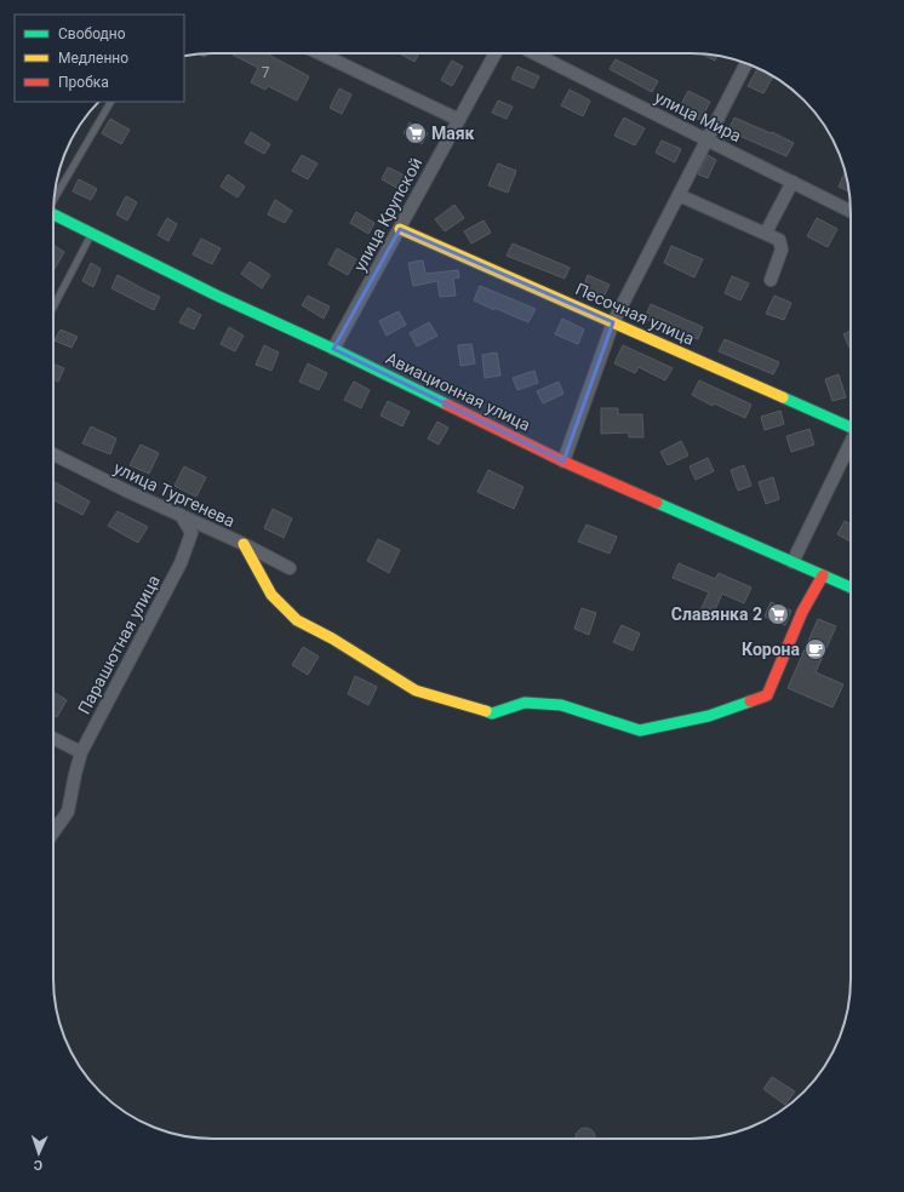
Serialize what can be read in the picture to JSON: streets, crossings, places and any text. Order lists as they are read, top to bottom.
{
  "streets": {
    "street": [
      "улица Мира",
      "улица Крупской",
      "Песочная улица",
      "Авиационная улица",
      "улица Тургенева",
      "Парашютная улица"
    ]
  },
  "crossings": [
    ["улица Крупской", "Песочная улица"],
    ["улица Крупской", "Авиационная улица"],
    ["улица Тургенева", "Парашютная улица"]
  ],
  "places": {
    "supermarket": ["Маяк", "Славянка 2"],
    "cafe": ["Корона"]
  },
  "house_numbers": ["7"],
  "legend": ["Свободно", "Медленно", "Пробка"],
  "north": "bottom"
}
